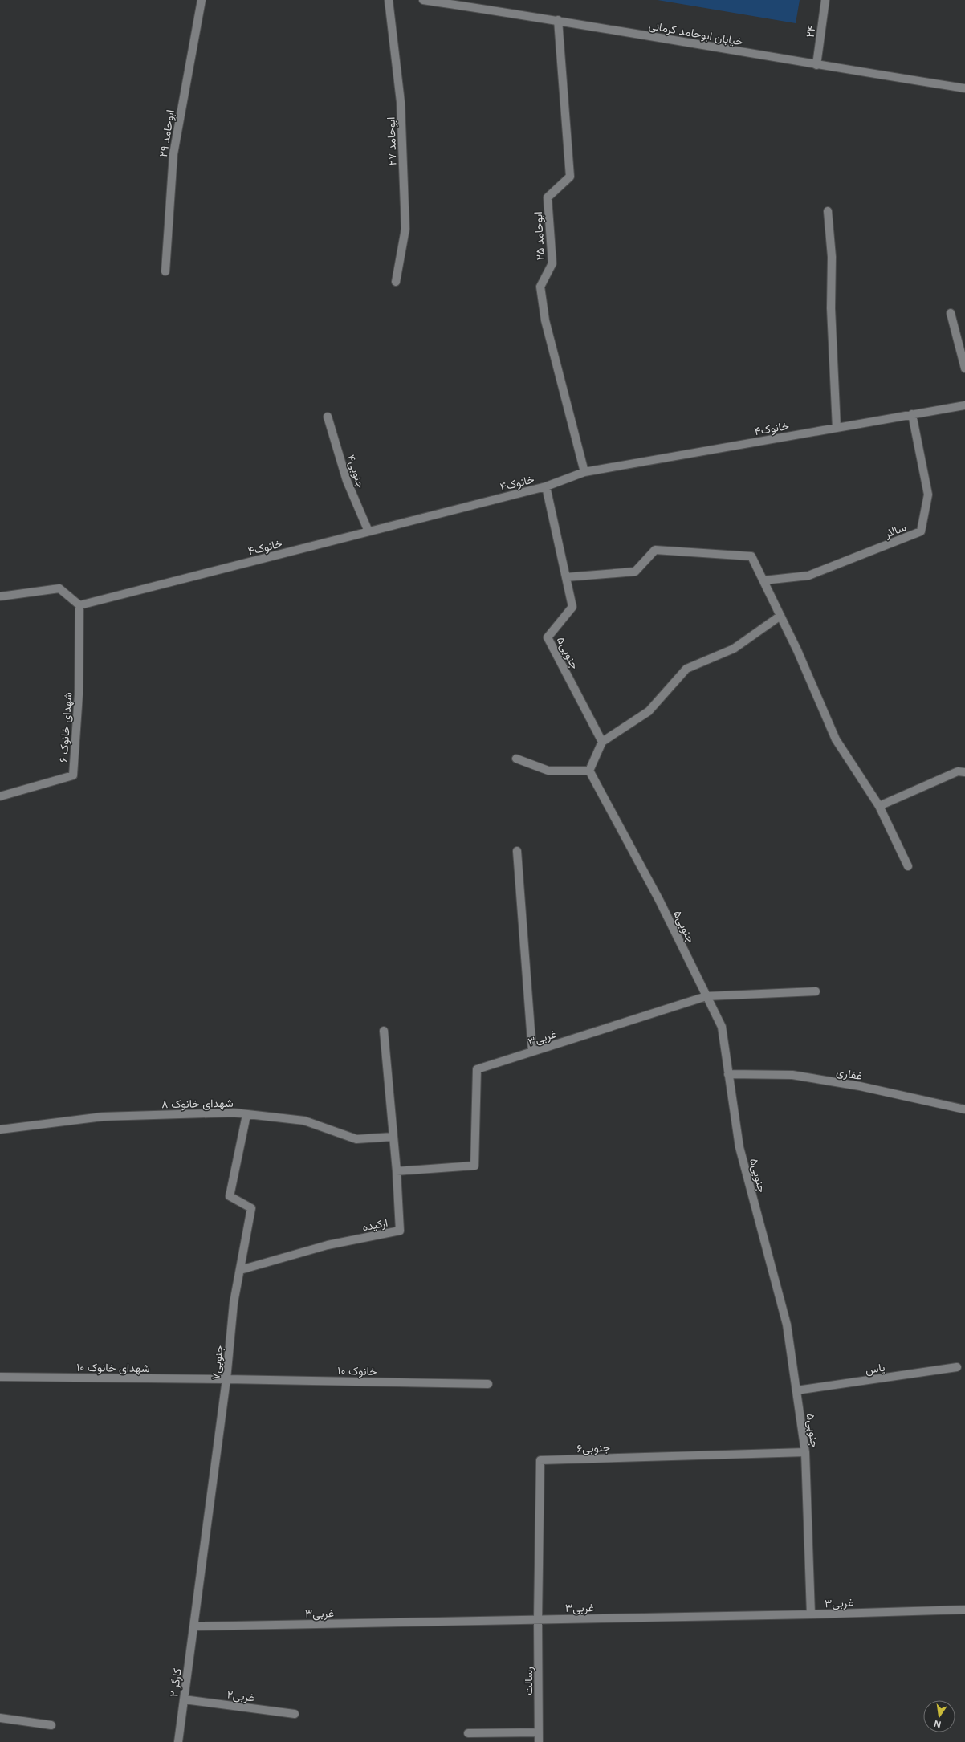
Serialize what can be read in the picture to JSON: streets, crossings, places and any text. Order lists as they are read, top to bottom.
{
  "streets": {
    "street": [
      "۲۴",
      "خیابان ابوحامد کرمانی",
      "ابوحامد ۲۹",
      "ابوحامد ۲۷",
      "ابوحامد ۲۵",
      "خانوک۴",
      "جنوبی۴",
      "سالار",
      "جنوبی۵",
      "شهدای خانوک ۶",
      "غربی۳",
      "غفاری",
      "شهدای خانوک ۸",
      "ارکیده",
      "جنوبی۷",
      "شهدای خانوک ۱۰",
      "یاس",
      "خانوک ۱۰",
      "جنوبی۶",
      "رسالت",
      "کارگر ۲",
      "غربی۲"
    ]
  },
  "crossings": [
    ["۲۴", "خیابان ابوحامد کرمانی"],
    ["خیابان ابوحامد کرمانی", "ابوحامد ۲۵"],
    ["ابوحامد ۲۵", "خانوک۴"],
    ["خانوک۴", "جنوبی۴"],
    ["خانوک۴", "سالار"],
    ["خانوک۴", "جنوبی۵"],
    ["خانوک۴", "شهدای خانوک ۶"],
    ["جنوبی۵", "غربی۳"],
    ["جنوبی۵", "غفاری"],
    ["جنوبی۵", "یاس"],
    ["جنوبی۵", "جنوبی۶"],
    ["غربی۳", "ارکیده"],
    ["غربی۳", "جنوبی۷"],
    ["غربی۳", "جنوبی۶"],
    ["غربی۳", "رسالت"],
    ["غربی۳", "کارگر ۲"],
    ["شهدای خانوک ۸", "جنوبی۷"],
    ["ارکیده", "جنوبی۷"],
    ["جنوبی۷", "شهدای خانوک ۱۰"],
    ["جنوبی۷", "خانوک ۱۰"],
    ["جنوبی۷", "کارگر ۲"],
    ["شهدای خانوک ۱۰", "خانوک ۱۰"],
    ["جنوبی۶", "رسالت"],
    ["کارگر ۲", "غربی۲"]
  ],
  "north": "bottom"
}
